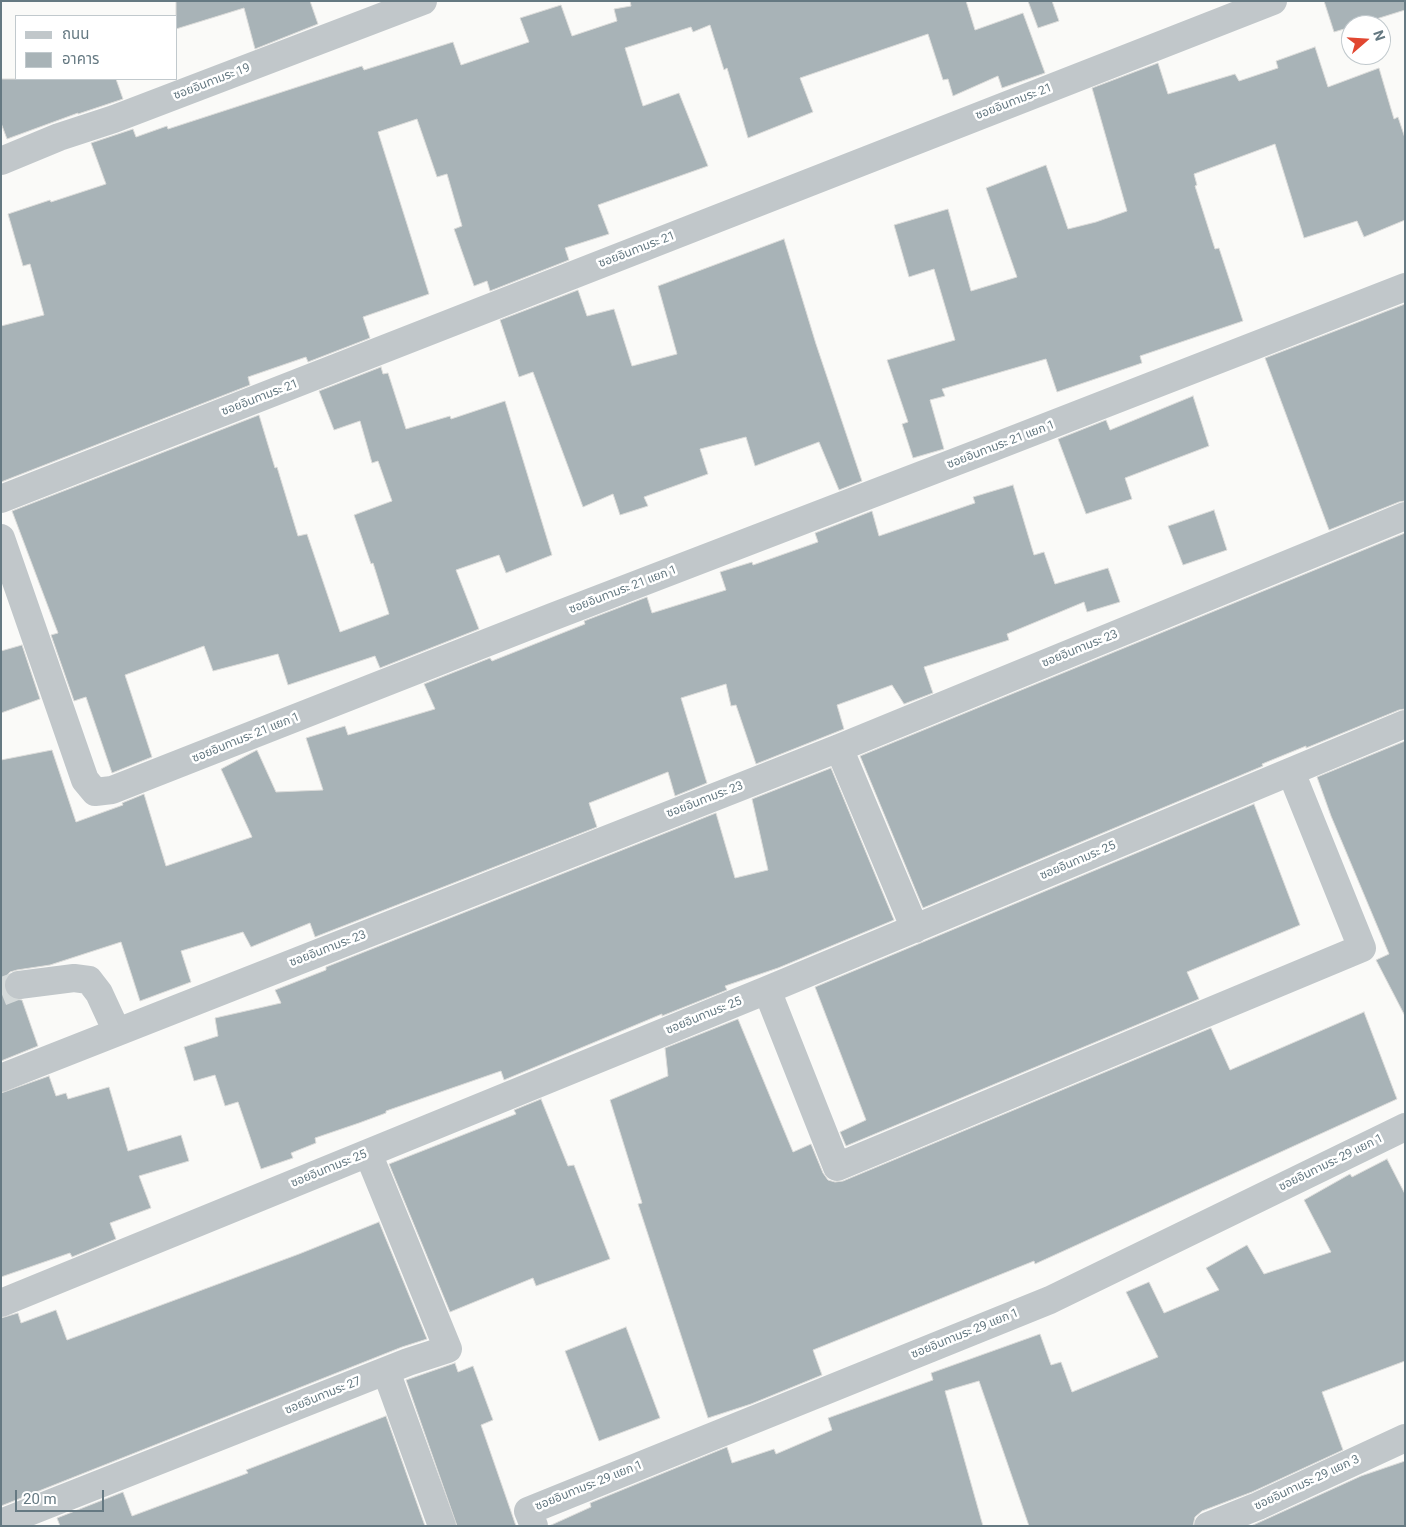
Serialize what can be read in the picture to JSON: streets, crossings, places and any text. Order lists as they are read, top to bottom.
{
  "streets": {
    "street": [
      "ซอยอินทามระ 19",
      "ซอยอินทามระ 21",
      "ซอยอินทามระ 21 แยก 1",
      "ซอยอินทามระ 23",
      "ซอยอินทามระ 25",
      "ซอยอินทามระ 29 แยก 1",
      "ซอยอินทามระ 27",
      "ซอยอินทามระ 29 แยก 3"
    ]
  },
  "crossings": [
    ["ซอยอินทามระ 25", "ซอยอินทามระ 27"]
  ],
  "legend": ["ถนน", "อาคาร"],
  "scale_bar": "20 m",
  "north": "right"
}
